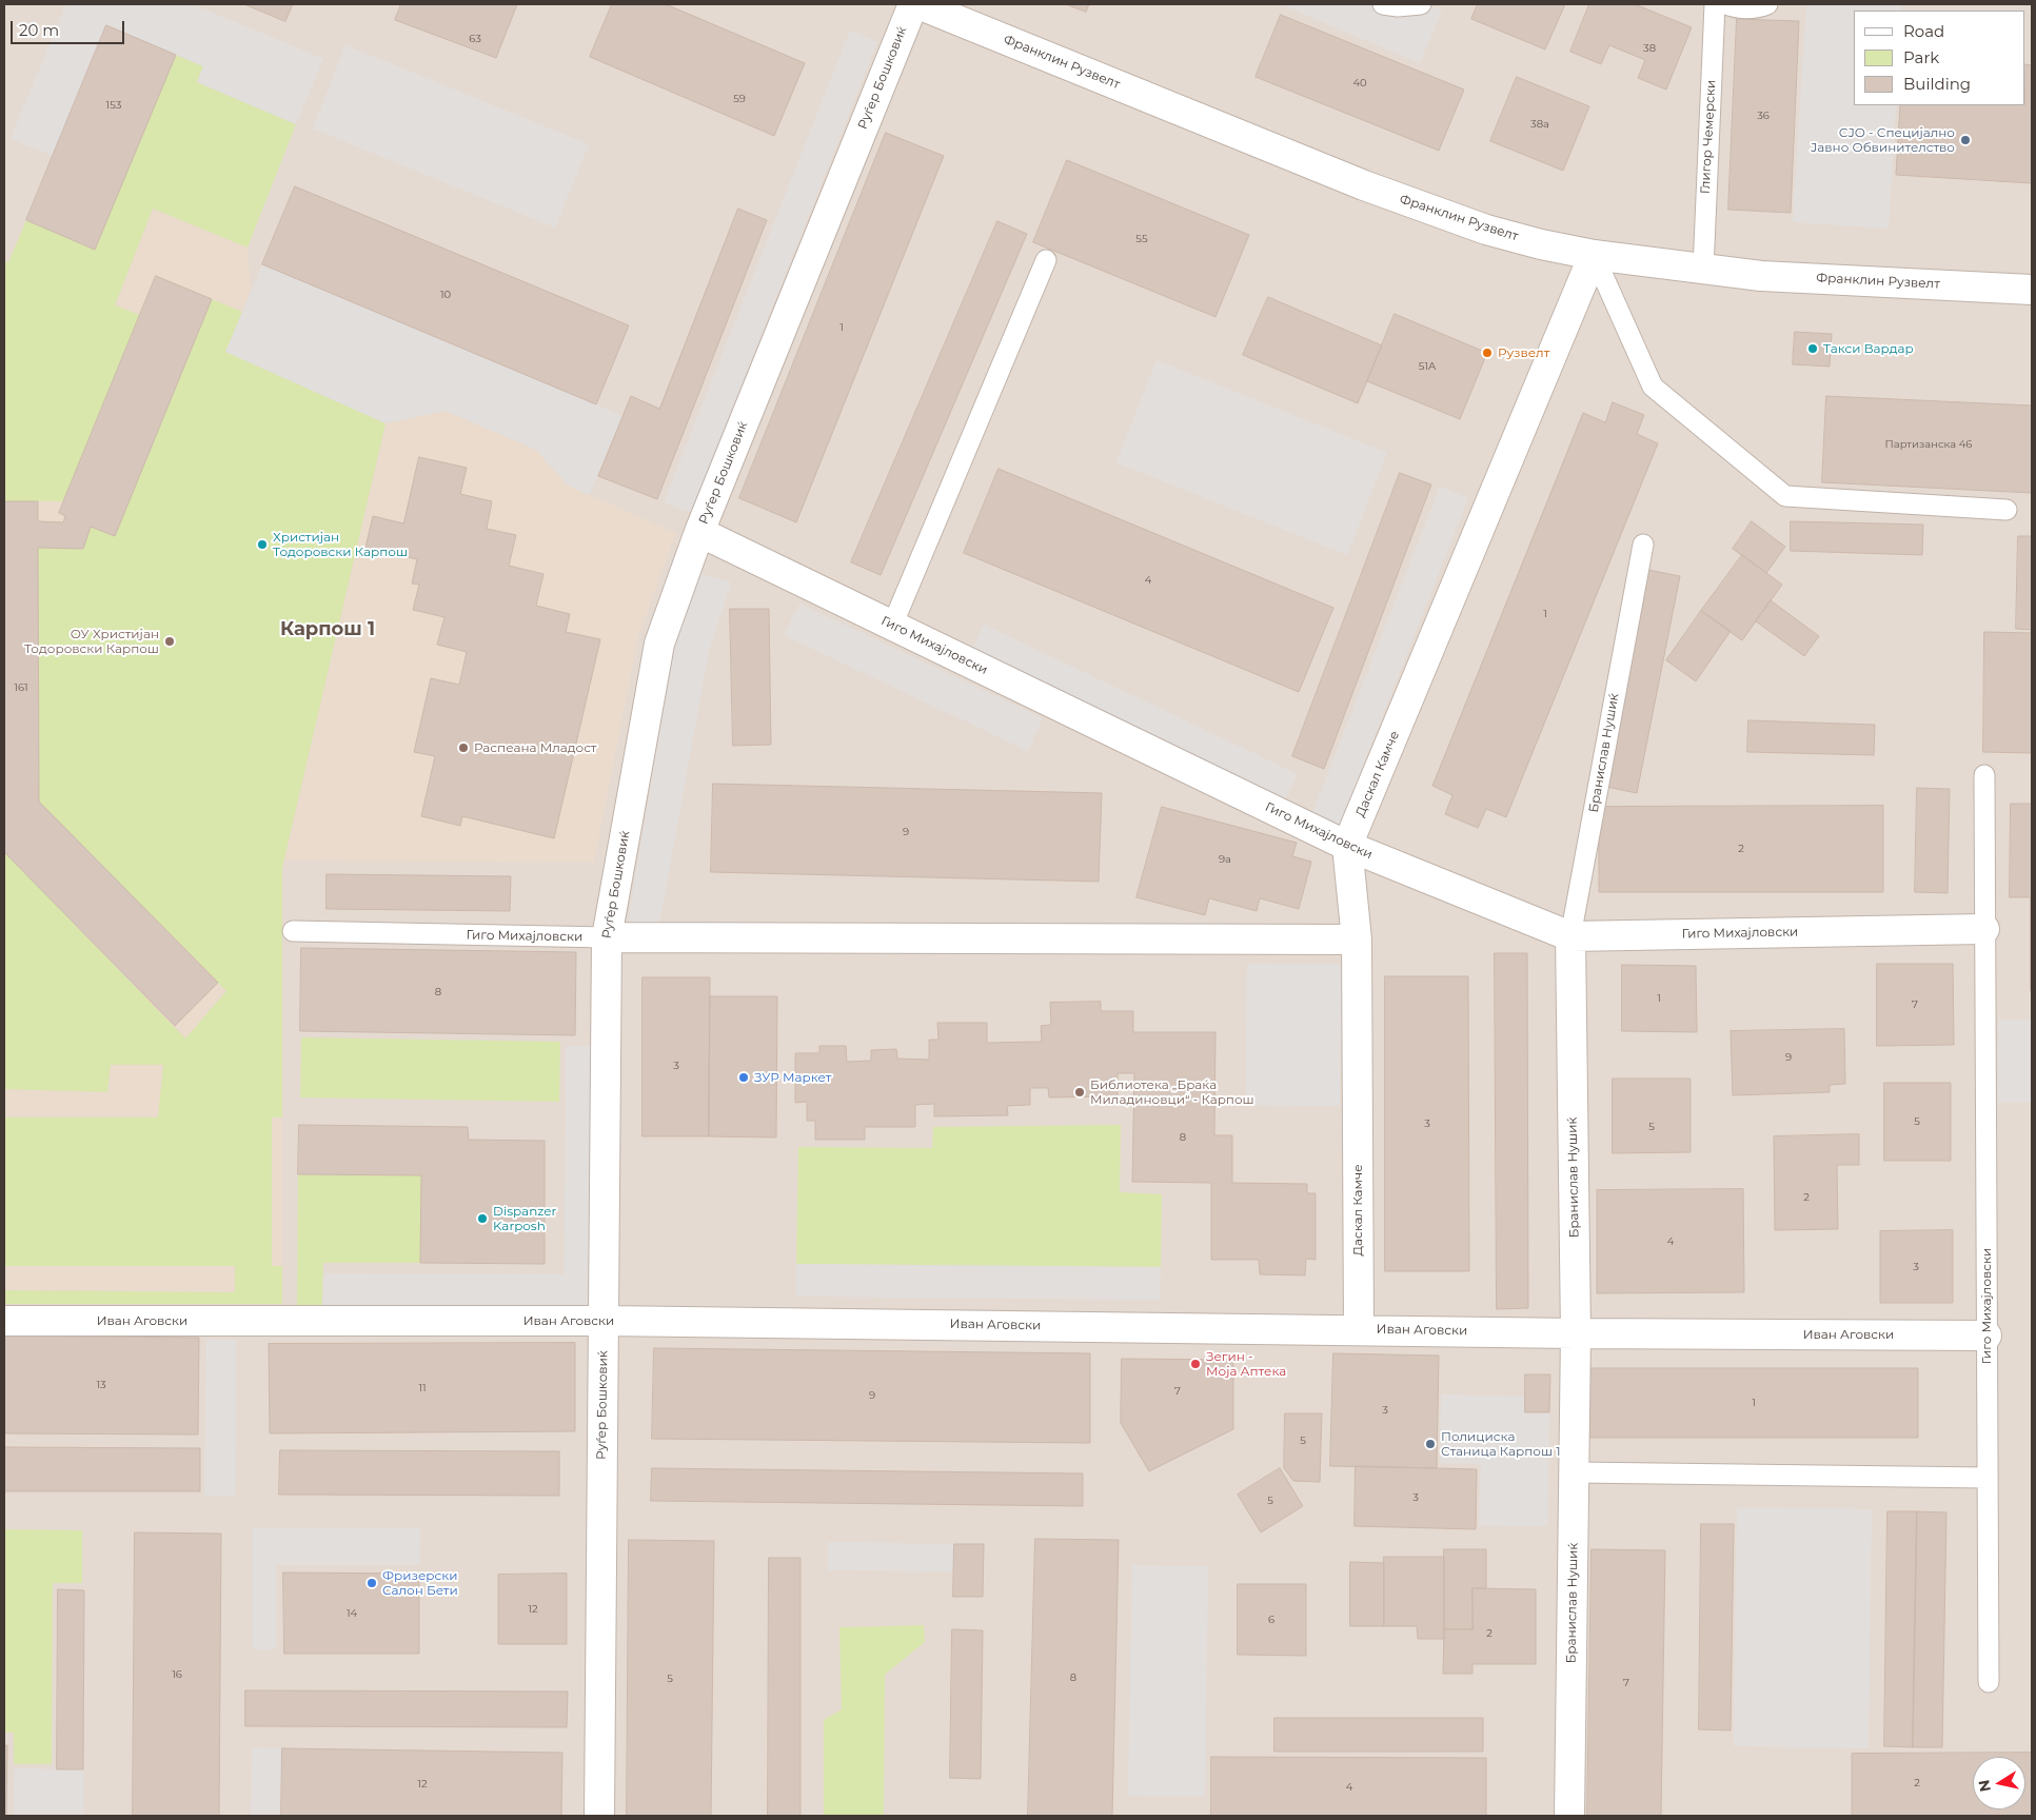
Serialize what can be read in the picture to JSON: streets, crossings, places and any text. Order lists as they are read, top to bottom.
{
  "streets": {
    "street": [
      "Франклин Рузвелт",
      "Руѓер Бошковиќ",
      "Гиго Михајловски",
      "Бранислав Нушиќ",
      "Даскал Камче",
      "Иван Аговски"
    ],
    "lane": ["Глигор Чемерски"]
  },
  "crossings": [
    ["Франклин Рузвелт", "Глигор Чемерски"],
    ["Франклин Рузвелт", "Даскал Камче"],
    ["Руѓер Бошковиќ", "Гиго Михајловски"],
    ["Руѓер Бошковиќ", "Иван Аговски"],
    ["Гиго Михајловски", "Бранислав Нушиќ"],
    ["Гиго Михајловски", "Даскал Камче"],
    ["Гиго Михајловски", "Иван Аговски"],
    ["Бранислав Нушиќ", "Иван Аговски"],
    ["Даскал Камче", "Иван Аговски"]
  ],
  "districts": ["Карпош 1"],
  "places": [
    "СЈО - Специјално Јавно Обвинителство",
    "Такси Вардар",
    "Рузвелт",
    "Христијан Тодоровски Карпош",
    "ОУ Христијан Тодоровски Карпош",
    "Распеана Младост",
    "ЗУР Маркет",
    "Библиотека „Браќа Миладиновци“ - Карпош",
    "Dispanzer Karposh",
    "Зегин - Моја Аптека",
    "Полициска Станица Карпош 1",
    "Фризерски Салон Бети"
  ],
  "house_numbers": [
    "63",
    "38",
    "40",
    "59",
    "153",
    "36",
    "38а",
    "55",
    "10",
    "1",
    "51A",
    "Партизанска 46",
    "4",
    "1",
    "161",
    "9",
    "2",
    "9a",
    "8",
    "1",
    "7",
    "9",
    "3",
    "5",
    "3",
    "5",
    "8",
    "2",
    "4",
    "3",
    "13",
    "11",
    "7",
    "9",
    "1",
    "3",
    "5",
    "3",
    "5",
    "12",
    "14",
    "6",
    "2",
    "16",
    "8",
    "5",
    "7",
    "2",
    "12",
    "4"
  ],
  "legend": ["Road", "Park", "Building"],
  "scale_bar": "20 m",
  "north": "left"
}
